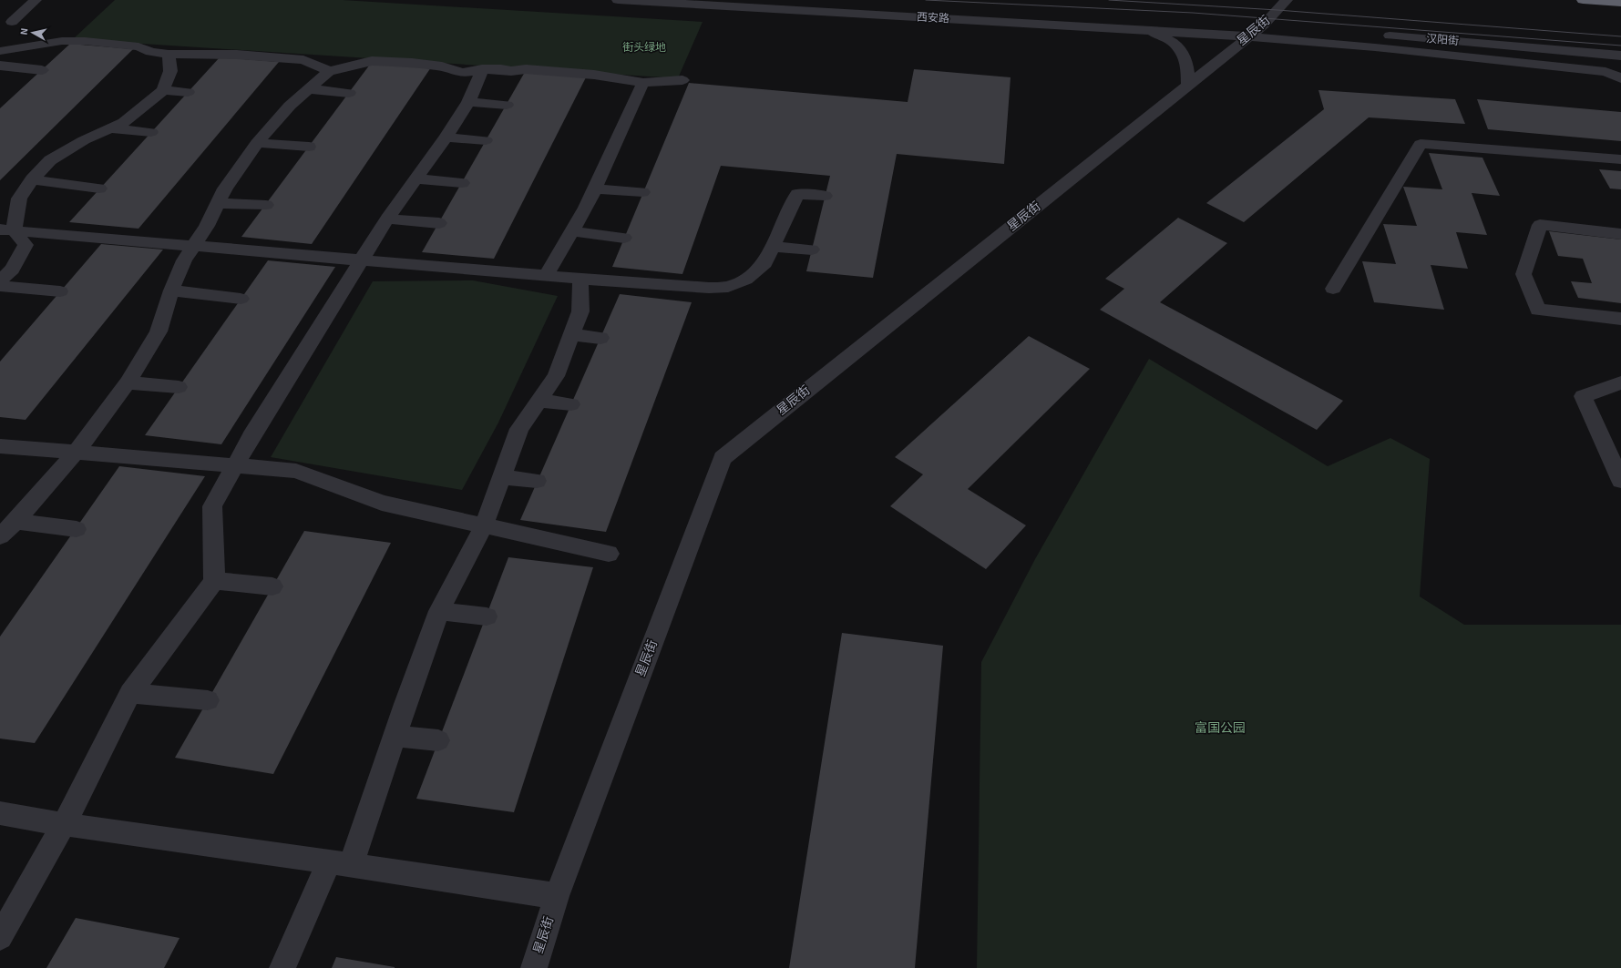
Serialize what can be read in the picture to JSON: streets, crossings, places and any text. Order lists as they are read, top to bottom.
{
  "streets": {
    "street": ["西安路", "星辰街", "汉阳街"]
  },
  "crossings": [
    ["西安路", "星辰街"]
  ],
  "parks": ["街头绿地", "富国公园"],
  "north": "left"
}
